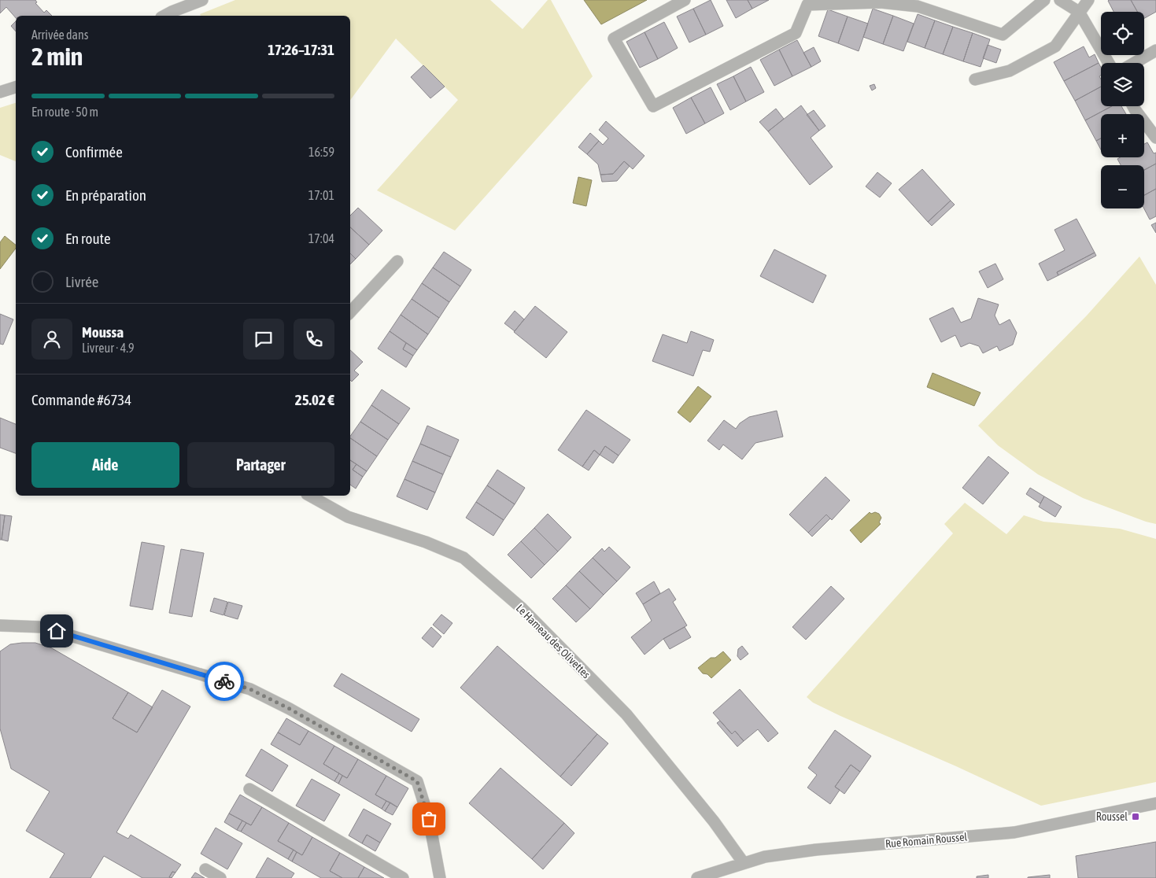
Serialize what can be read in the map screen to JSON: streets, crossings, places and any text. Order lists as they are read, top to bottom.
{
  "streets": {
    "street": ["Le Hameau des Olivettes", "Rue Romain Roussel"]
  },
  "crossings": [
    ["Le Hameau des Olivettes", "Rue Romain Roussel"]
  ],
  "places": {
    "transit": ["Roussel"]
  },
  "page": {
    "map_buttons": ["+", "−"],
    "heading": ["2 min", "Arrivée dans", "17:26–17:31"],
    "panel": [
      "Moussa",
      "Livreur · 4.9",
      "Commande #6734",
      "25.02 €"
    ],
    "bar": "En route · 50 m",
    "list": [
      ["Confirmée", "16:59"],
      ["En préparation", "17:01"],
      ["En route", "17:04"],
      "Livrée"
    ],
    "buttons": ["Aide", "Partager"]
  }
}
